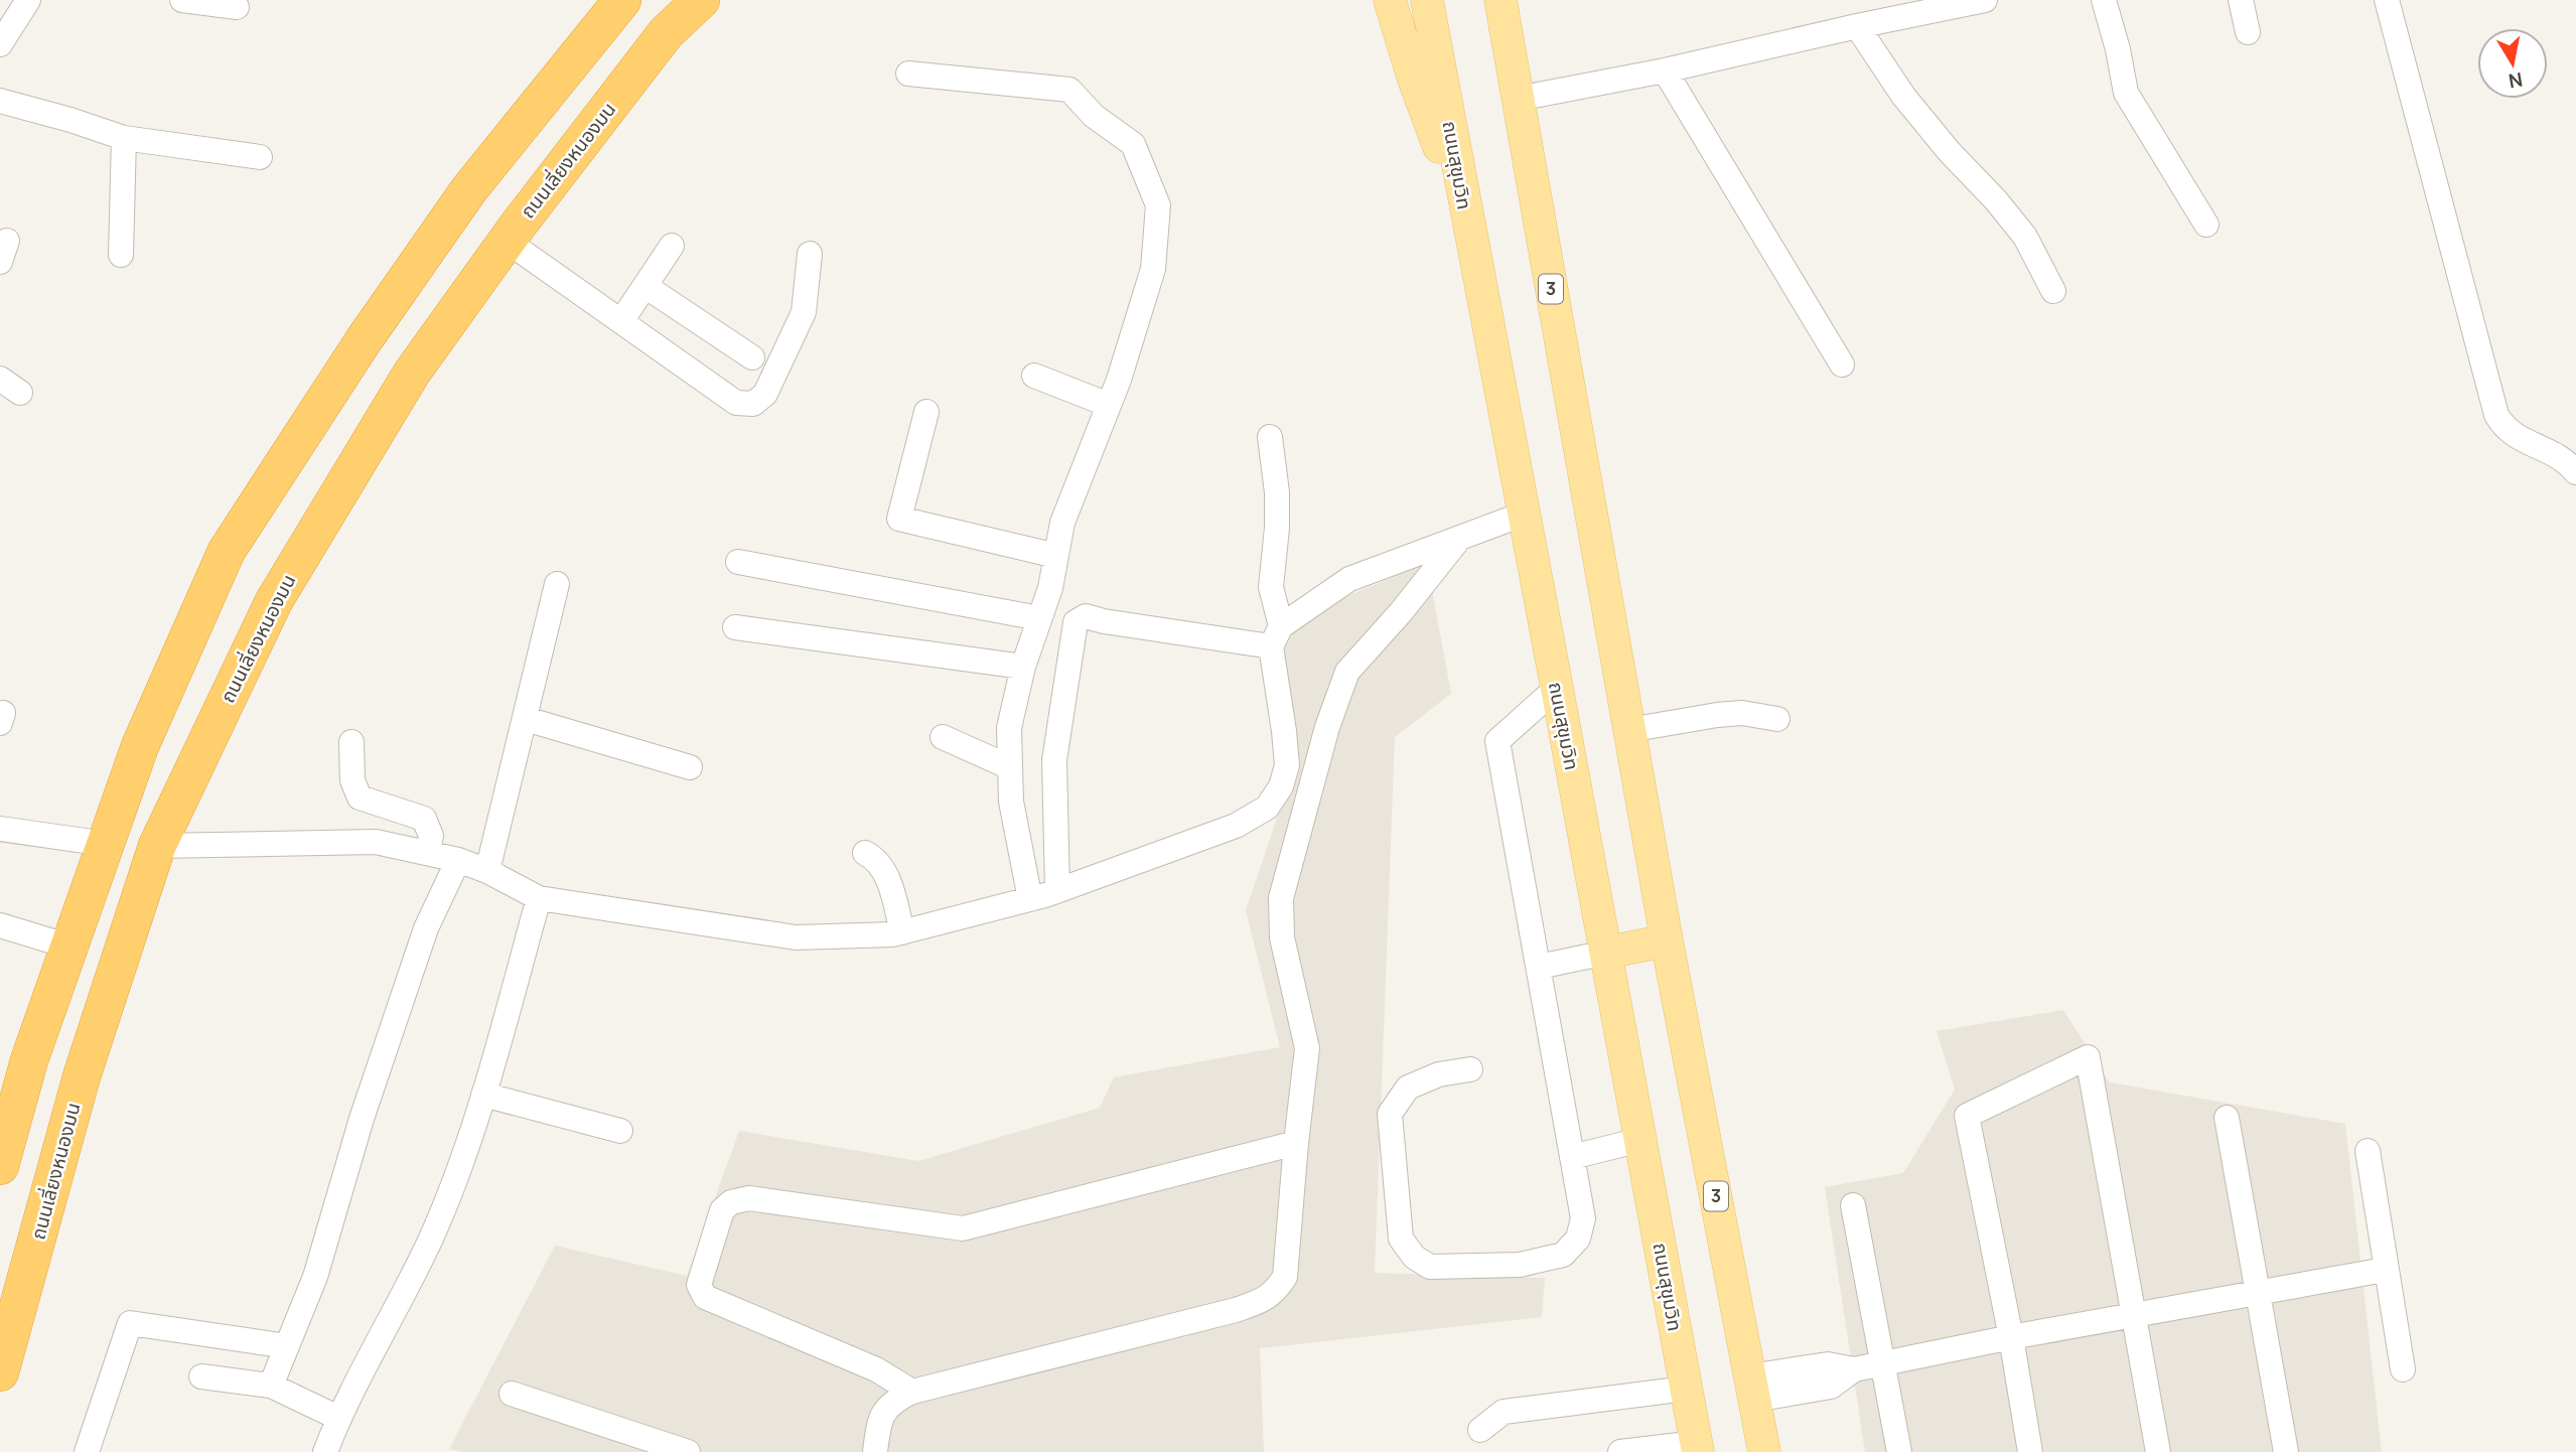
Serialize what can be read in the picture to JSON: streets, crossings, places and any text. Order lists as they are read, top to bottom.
{
  "streets": {
    "highway": ["ถนนเลี่ยงหนองมน"],
    "main road": ["ถนนสุขุมวิท", "3"]
  },
  "north": "bottom"
}
